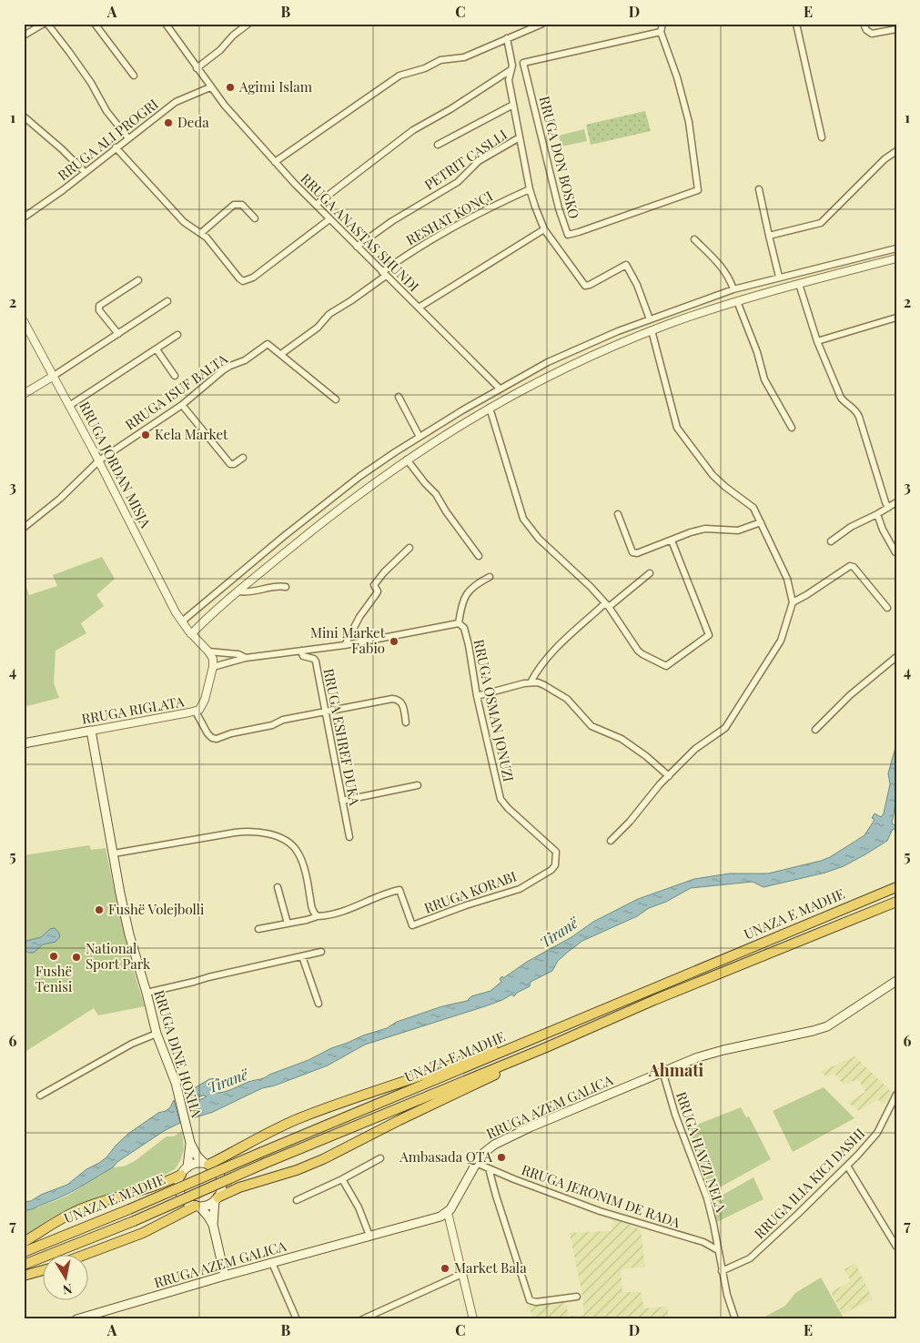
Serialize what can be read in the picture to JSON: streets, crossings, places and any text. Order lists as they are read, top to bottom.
{
  "streets": {
    "highway": ["UNAZA E MADHE"],
    "main road": ["RRUGA RIGLATA", "RRUGA DINE HOXHA", "RRUGA AZEM GALICA"],
    "street": [
      "RRUGA ALI PROGRI",
      "RRUGA DON BOSKO",
      "PETRIT CASLLI",
      "RESHAT KONÇI",
      "RRUGA ANASTAS SHUNDI",
      "RRUGA ISUF BALTA",
      "RRUGA JORDAN MISJA",
      "RRUGA OSMAN JONUZI",
      "RRUGA ESHREF DUKA",
      "RRUGA KORABI",
      "RRUGA HAVZI NELA",
      "RRUGA ILIA KICI DASHI",
      "RRUGA JERONIM DE RADA"
    ]
  },
  "crossings": [
    ["RRUGA ALI PROGRI", "RRUGA ANASTAS SHUNDI"],
    ["PETRIT CASLLI", "RRUGA ANASTAS SHUNDI"],
    ["RESHAT KONÇI", "RRUGA ANASTAS SHUNDI"],
    ["RRUGA ISUF BALTA", "RRUGA JORDAN MISJA"],
    ["RRUGA RIGLATA", "RRUGA DINE HOXHA"],
    ["RRUGA OSMAN JONUZI", "RRUGA KORABI"],
    ["RRUGA DINE HOXHA", "RRUGA AZEM GALICA"],
    ["RRUGA AZEM GALICA", "RRUGA HAVZI NELA"],
    ["RRUGA AZEM GALICA", "RRUGA JERONIM DE RADA"],
    ["RRUGA HAVZI NELA", "RRUGA ILIA KICI DASHI"],
    ["RRUGA HAVZI NELA", "RRUGA JERONIM DE RADA"]
  ],
  "districts": ["Ahmati"],
  "water": ["Tiranë"],
  "places": [
    "Agimi Islam",
    "Deda",
    "Kela Market",
    "Mini Market Fabio",
    "Fushë Volejbolli",
    "Fushë Tenisi",
    "National Sport Park",
    "Ambasada QTA",
    "Market Bala"
  ],
  "north": "bottom",
  "grid": {
    "columns": [
      "A",
      "B",
      "C",
      "D",
      "E"
    ],
    "rows": [
      "1",
      "2",
      "3",
      "4",
      "5",
      "6",
      "7"
    ]
  }
}
